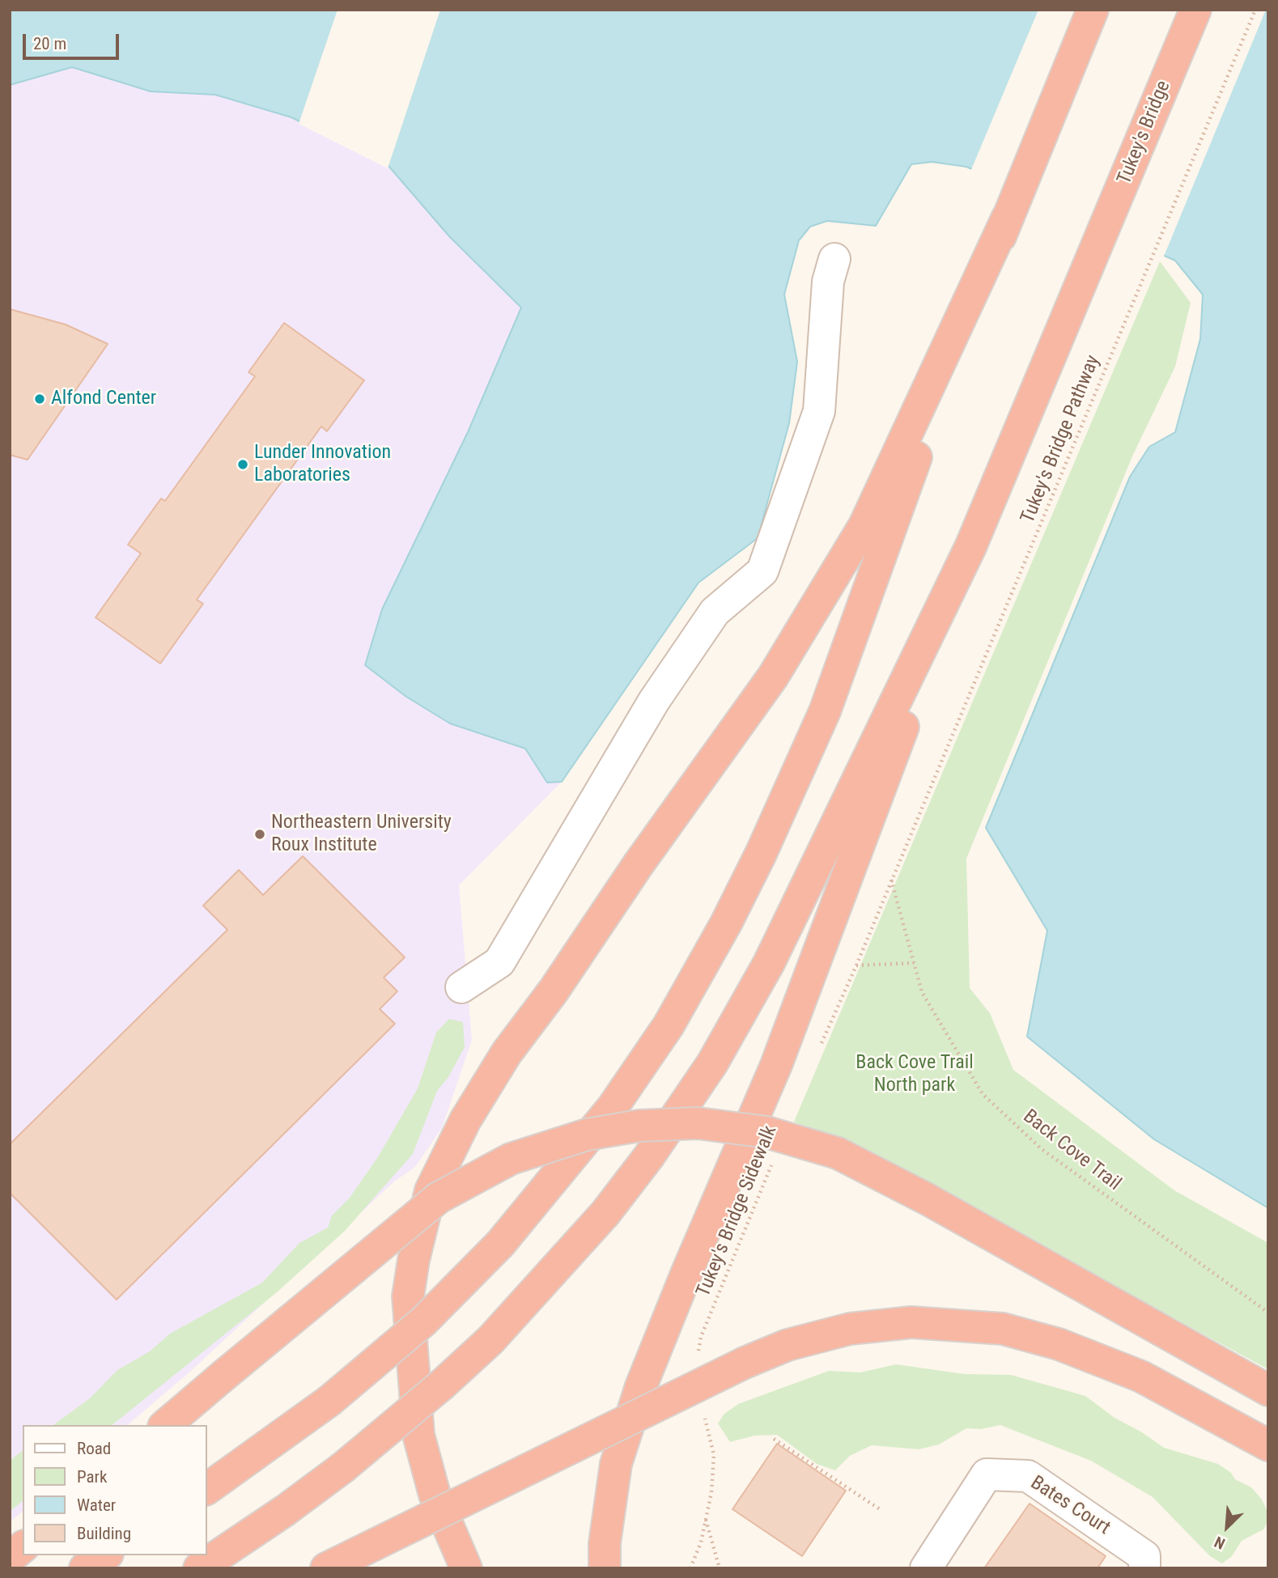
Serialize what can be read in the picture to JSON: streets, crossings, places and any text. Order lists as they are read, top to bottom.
{
  "streets": {
    "highway": ["Tukey's Bridge"],
    "lane": ["Bates Court"],
    "path": ["Tukey's Bridge Pathway", "Back Cove Trail", "Tukey's Bridge Sidewalk"]
  },
  "crossings": [
    ["Tukey's Bridge Pathway", "Back Cove Trail"]
  ],
  "parks": ["Back Cove Trail North park"],
  "places": ["Alfond Center", "Lunder Innovation Laboratories", "Northeastern University Roux Institute"],
  "legend": [
    "Road",
    "Park",
    "Water",
    "Building"
  ],
  "scale_bar": "20 m",
  "north": "bottom left"
}
